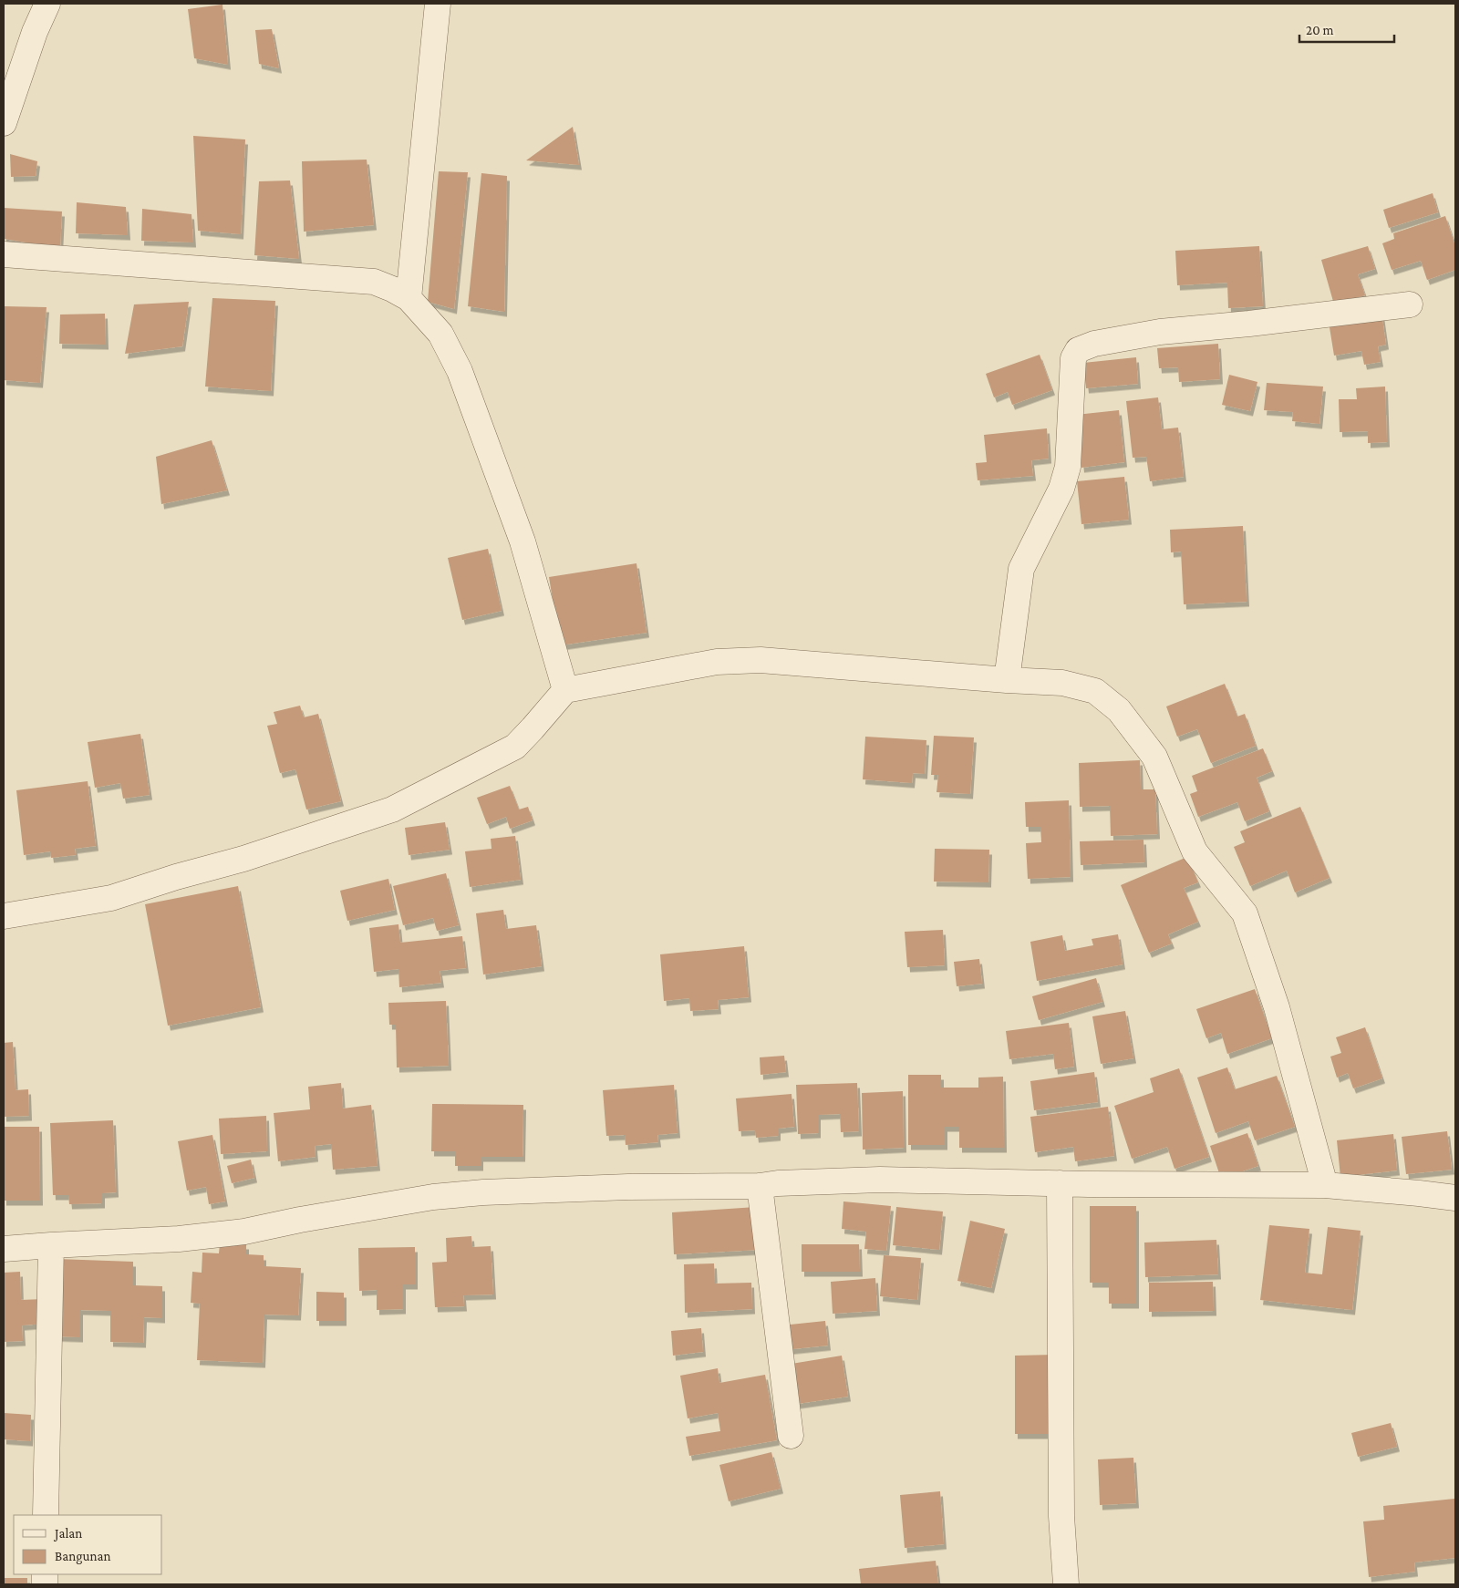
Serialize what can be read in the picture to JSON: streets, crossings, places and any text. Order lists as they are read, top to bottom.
{
  "legend": ["Jalan", "Bangunan"],
  "scale_bar": "20 m"
}
